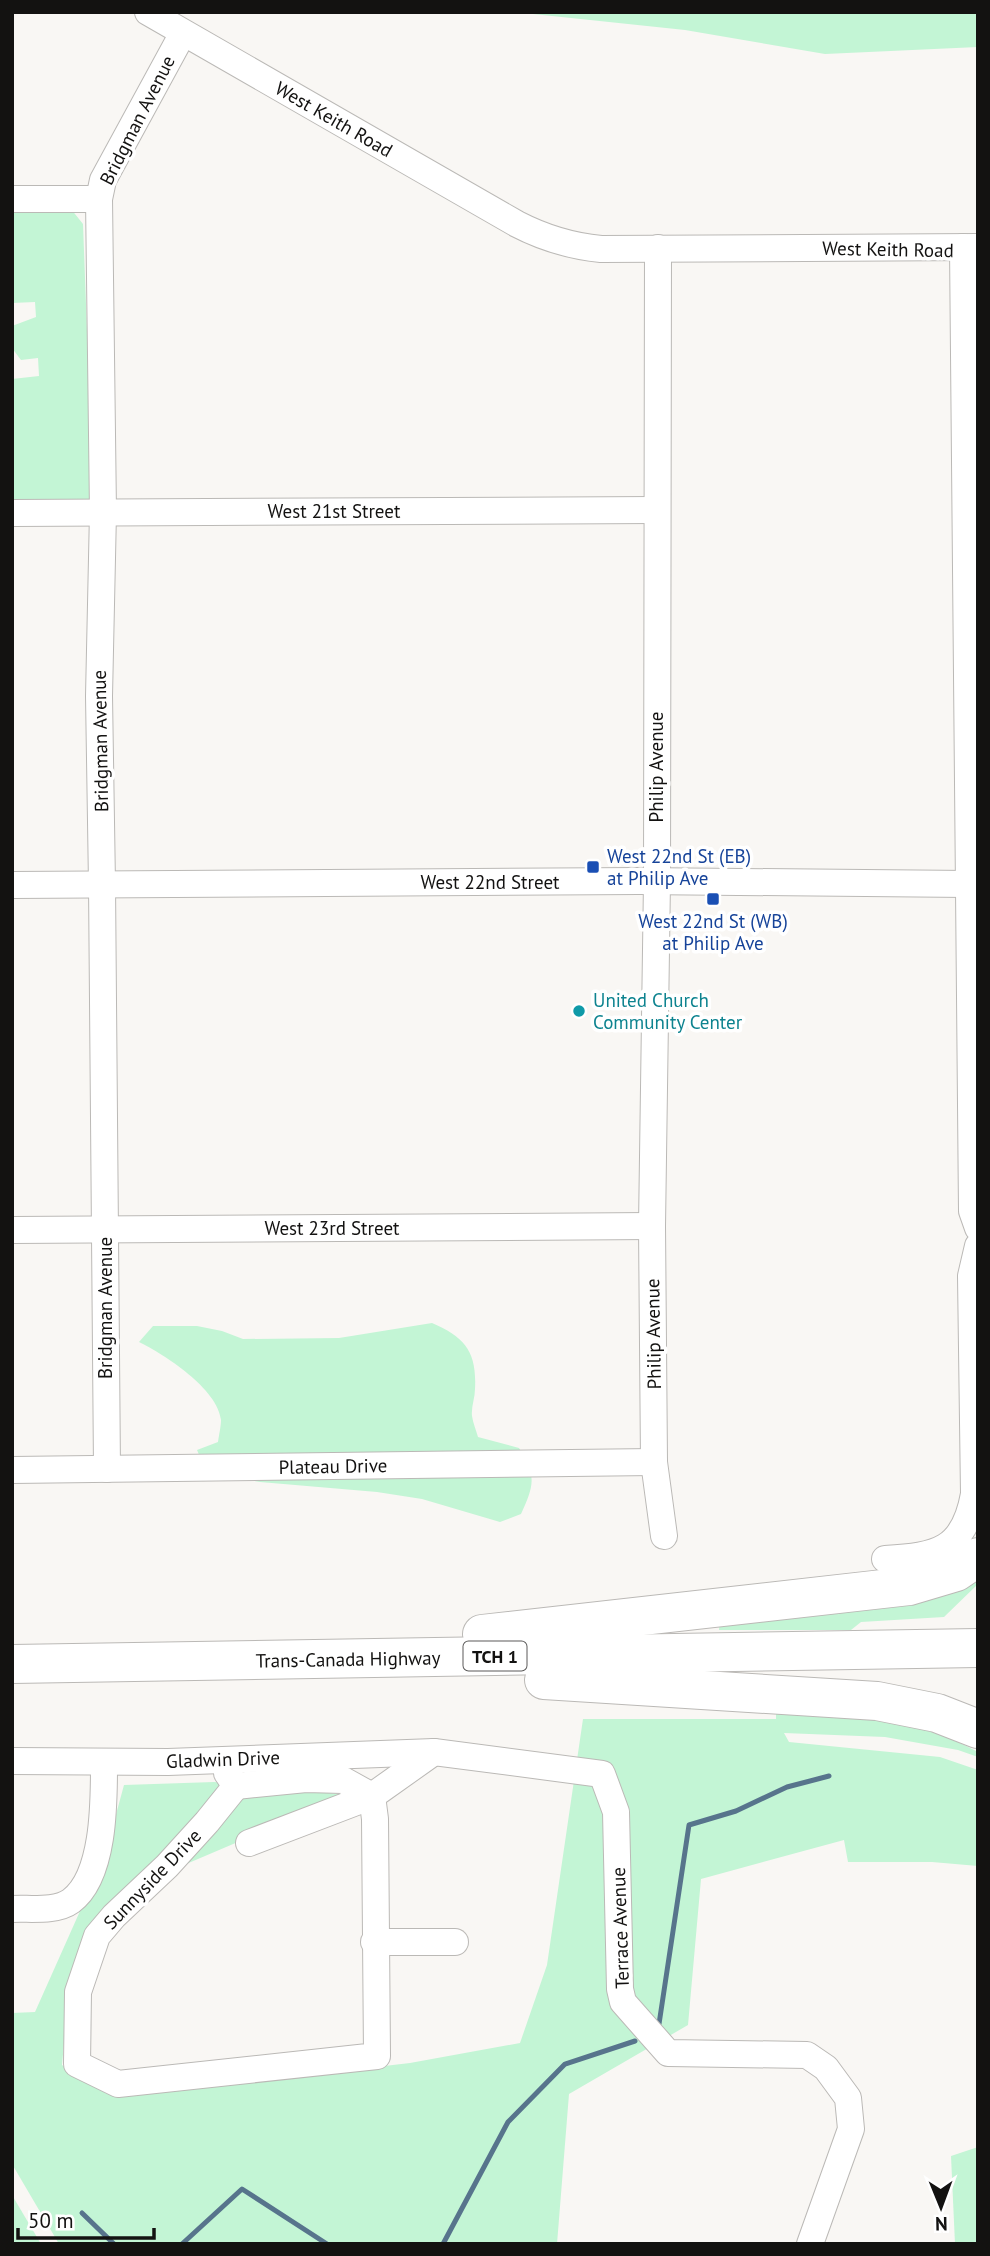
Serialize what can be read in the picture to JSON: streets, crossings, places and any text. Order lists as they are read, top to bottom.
{
  "streets": {
    "highway": ["TCH 1", "Trans-Canada Highway"],
    "street": [
      "West Keith Road",
      "Bridgman Avenue",
      "West 21st Street",
      "Philip Avenue",
      "West 22nd Street",
      "West 23rd Street",
      "Plateau Drive",
      "Gladwin Drive",
      "Sunnyside Drive",
      "Terrace Avenue"
    ]
  },
  "crossings": [
    ["West Keith Road", "Bridgman Avenue"],
    ["West Keith Road", "Philip Avenue"],
    ["West Keith Road", "West 22nd Street"],
    ["Bridgman Avenue", "West 21st Street"],
    ["Bridgman Avenue", "West 22nd Street"],
    ["Bridgman Avenue", "West 23rd Street"],
    ["Bridgman Avenue", "Plateau Drive"],
    ["West 21st Street", "Philip Avenue"],
    ["Philip Avenue", "West 22nd Street"],
    ["Philip Avenue", "West 23rd Street"],
    ["Philip Avenue", "Plateau Drive"],
    ["Gladwin Drive", "Terrace Avenue"]
  ],
  "places": {
    "transit": ["West 22nd St (EB) at Philip Ave", "West 22nd St (WB) at Philip Ave"],
    "other": ["United Church Community Center"]
  },
  "scale_bar": "50 m",
  "north": "bottom"
}
